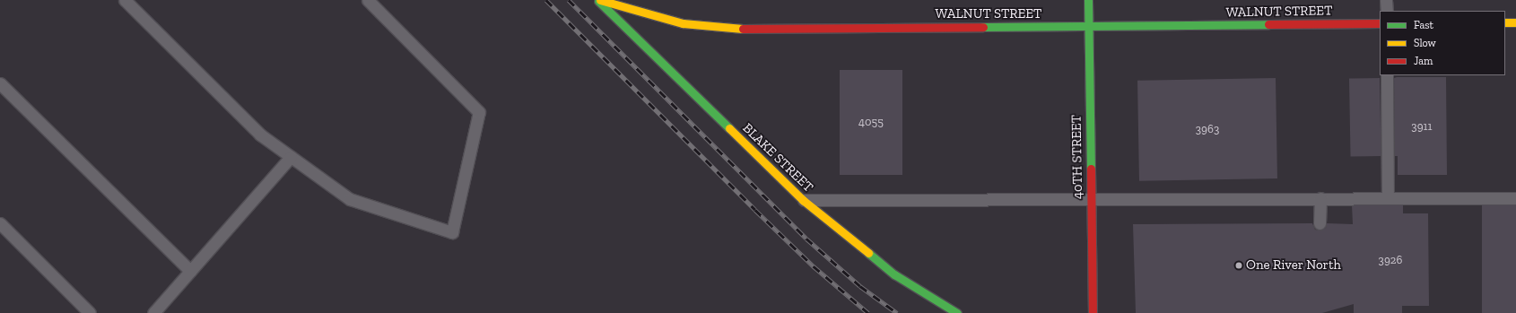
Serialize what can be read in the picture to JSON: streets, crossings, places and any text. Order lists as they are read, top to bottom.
{
  "streets": {
    "street": ["WALNUT STREET", "40TH STREET", "BLAKE STREET"]
  },
  "crossings": [
    ["WALNUT STREET", "40TH STREET"]
  ],
  "places": ["One River North"],
  "house_numbers": [
    "4055",
    "3911",
    "3963",
    "3926"
  ],
  "legend": ["Fast", "Slow", "Jam"]
}
